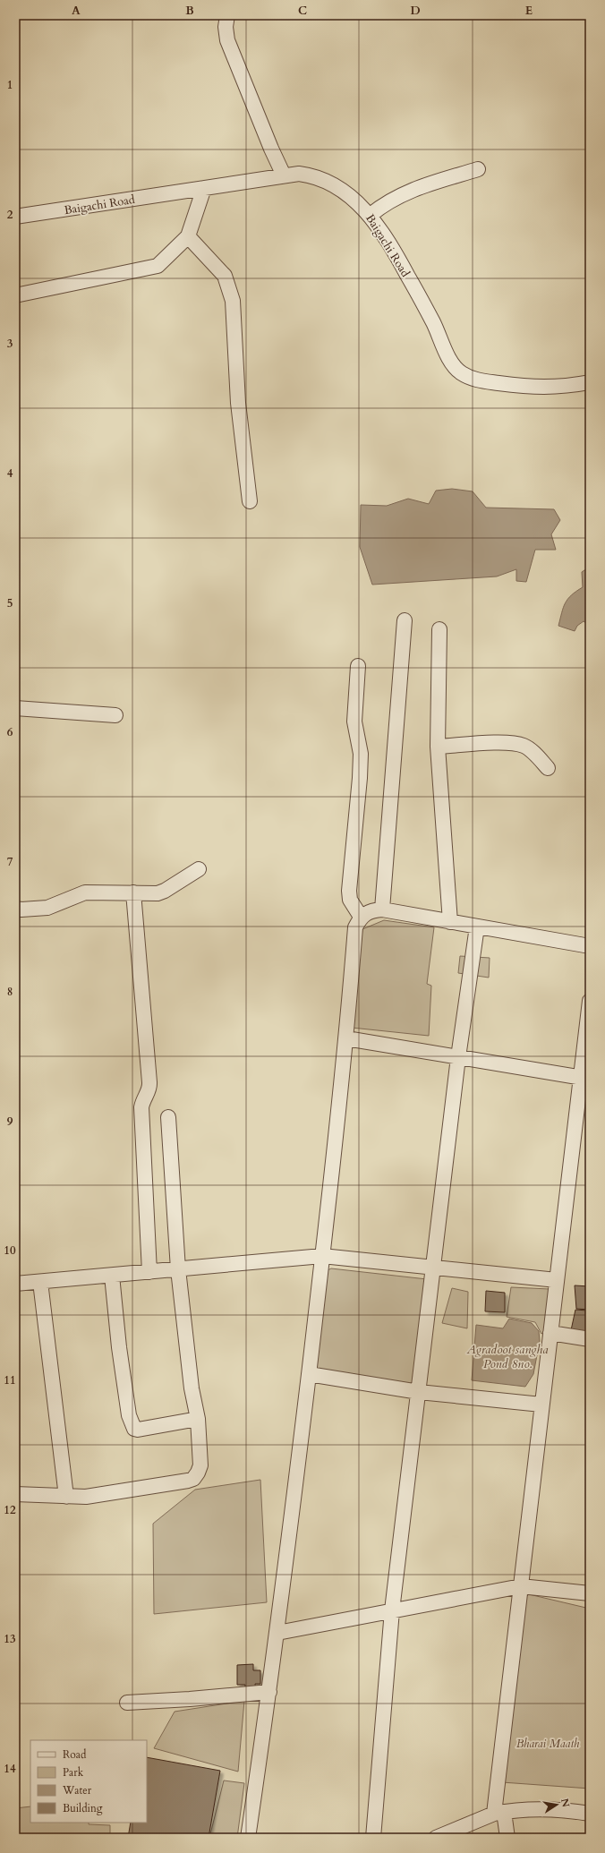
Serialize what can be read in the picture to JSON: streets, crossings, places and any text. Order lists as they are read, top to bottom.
{
  "streets": {
    "street": ["Baigachi Road"]
  },
  "water": ["Agradoot sangha Pond 8no."],
  "parks": ["Bharai Maath"],
  "legend": [
    "Road",
    "Park",
    "Water",
    "Building"
  ],
  "north": "right",
  "grid": {
    "columns": [
      "A",
      "B",
      "C",
      "D",
      "E"
    ],
    "rows": [
      "1",
      "2",
      "3",
      "4",
      "5",
      "6",
      "7",
      "8",
      "9",
      "10",
      "11",
      "12",
      "13",
      "14"
    ]
  }
}
